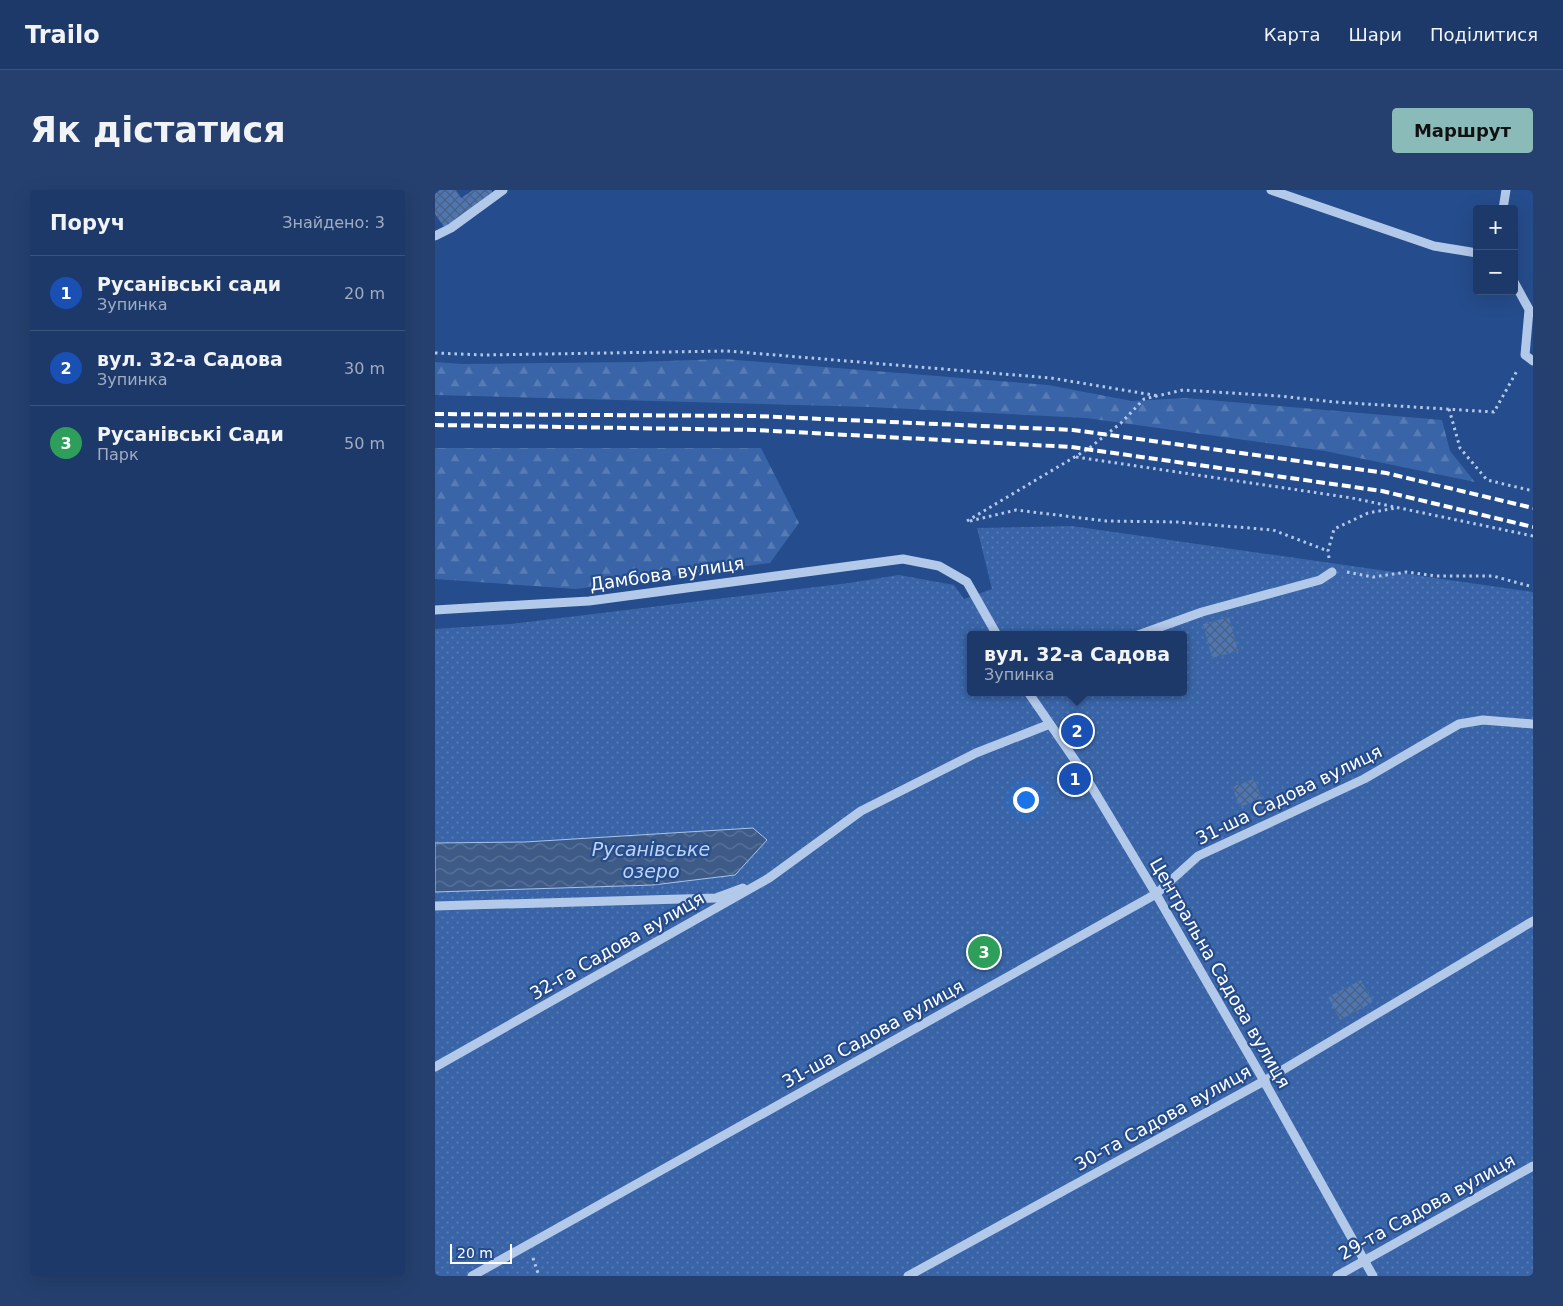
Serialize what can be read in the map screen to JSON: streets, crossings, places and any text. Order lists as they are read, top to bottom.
{
  "streets": {
    "street": [
      "Дамбова вулиця",
      "31-ша Садова вулиця",
      "32-га Садова вулиця",
      "Центральна Садова вулиця",
      "30-та Садова вулиця",
      "29-та Садова вулиця"
    ]
  },
  "crossings": [
    ["31-ша Садова вулиця", "Центральна Садова вулиця"],
    ["32-га Садова вулиця", "Центральна Садова вулиця"],
    ["Центральна Садова вулиця", "30-та Садова вулиця"],
    ["Центральна Садова вулиця", "29-та Садова вулиця"]
  ],
  "water": ["Русанівське озеро"],
  "scale_bar": "20 m",
  "page": {
    "header": "Trailo",
    "nav": ["Карта", "Шари", "Поділитися"],
    "buttons": "Маршрут",
    "title": "Як дістатися",
    "heading": ["Поруч", "Знайдено: 3"],
    "map_buttons": ["+", "−"],
    "list": [
      {
        "mark": "1",
        "name": "Русанівські сади",
        "note": "Зупинка",
        "value": "20 m"
      },
      {
        "mark": "2",
        "name": "вул. 32-а Садова",
        "note": "Зупинка",
        "value": "30 m"
      },
      {
        "mark": "3",
        "name": "Русанівські Сади",
        "note": "Парк",
        "value": "50 m"
      }
    ],
    "popup": ["вул. 32-а Садова", "Зупинка"],
    "pins": ["2", "1", "3"],
    "scale": "20 m"
  }
}
